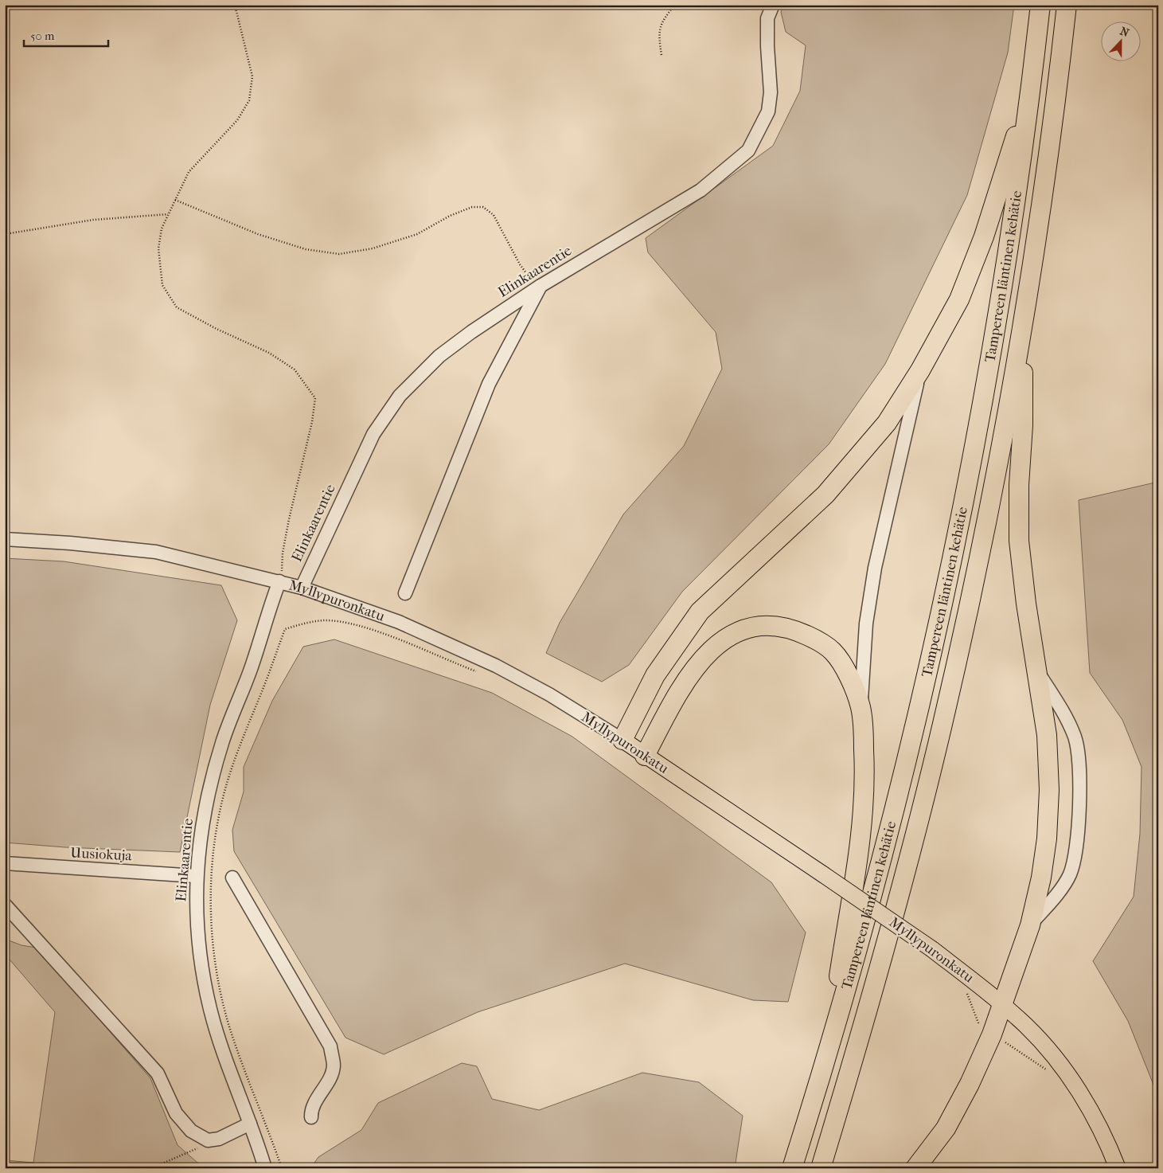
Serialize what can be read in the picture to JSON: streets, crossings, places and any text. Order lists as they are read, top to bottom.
{
  "streets": {
    "highway": ["Tampereen läntinen kehätie"],
    "main road": ["Myllypuronkatu"],
    "street": ["Elinkaarentie", "Uusiokuja"]
  },
  "crossings": [
    ["Elinkaarentie", "Myllypuronkatu"],
    ["Elinkaarentie", "Uusiokuja"]
  ],
  "scale_bar": "50 m",
  "north": "top"
}
